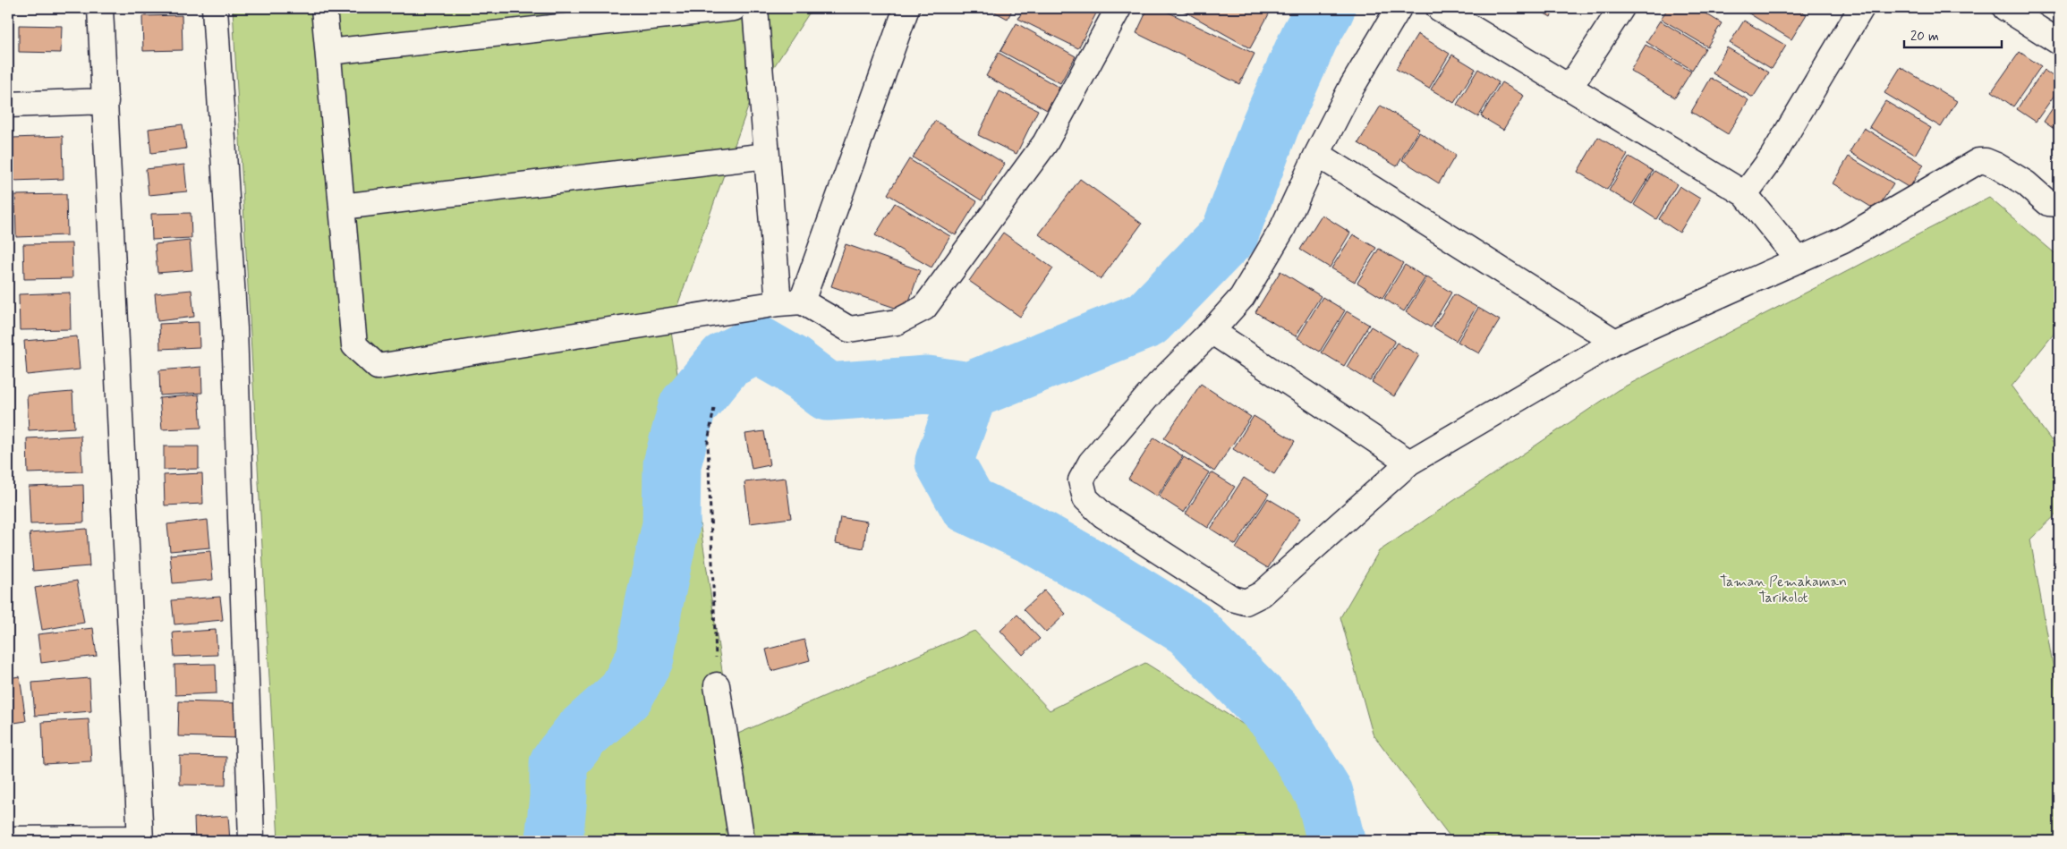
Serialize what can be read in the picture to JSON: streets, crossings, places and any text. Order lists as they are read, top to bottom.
{
  "parks": ["Taman Pemakaman Tarikolot"],
  "scale_bar": "20 m"
}
